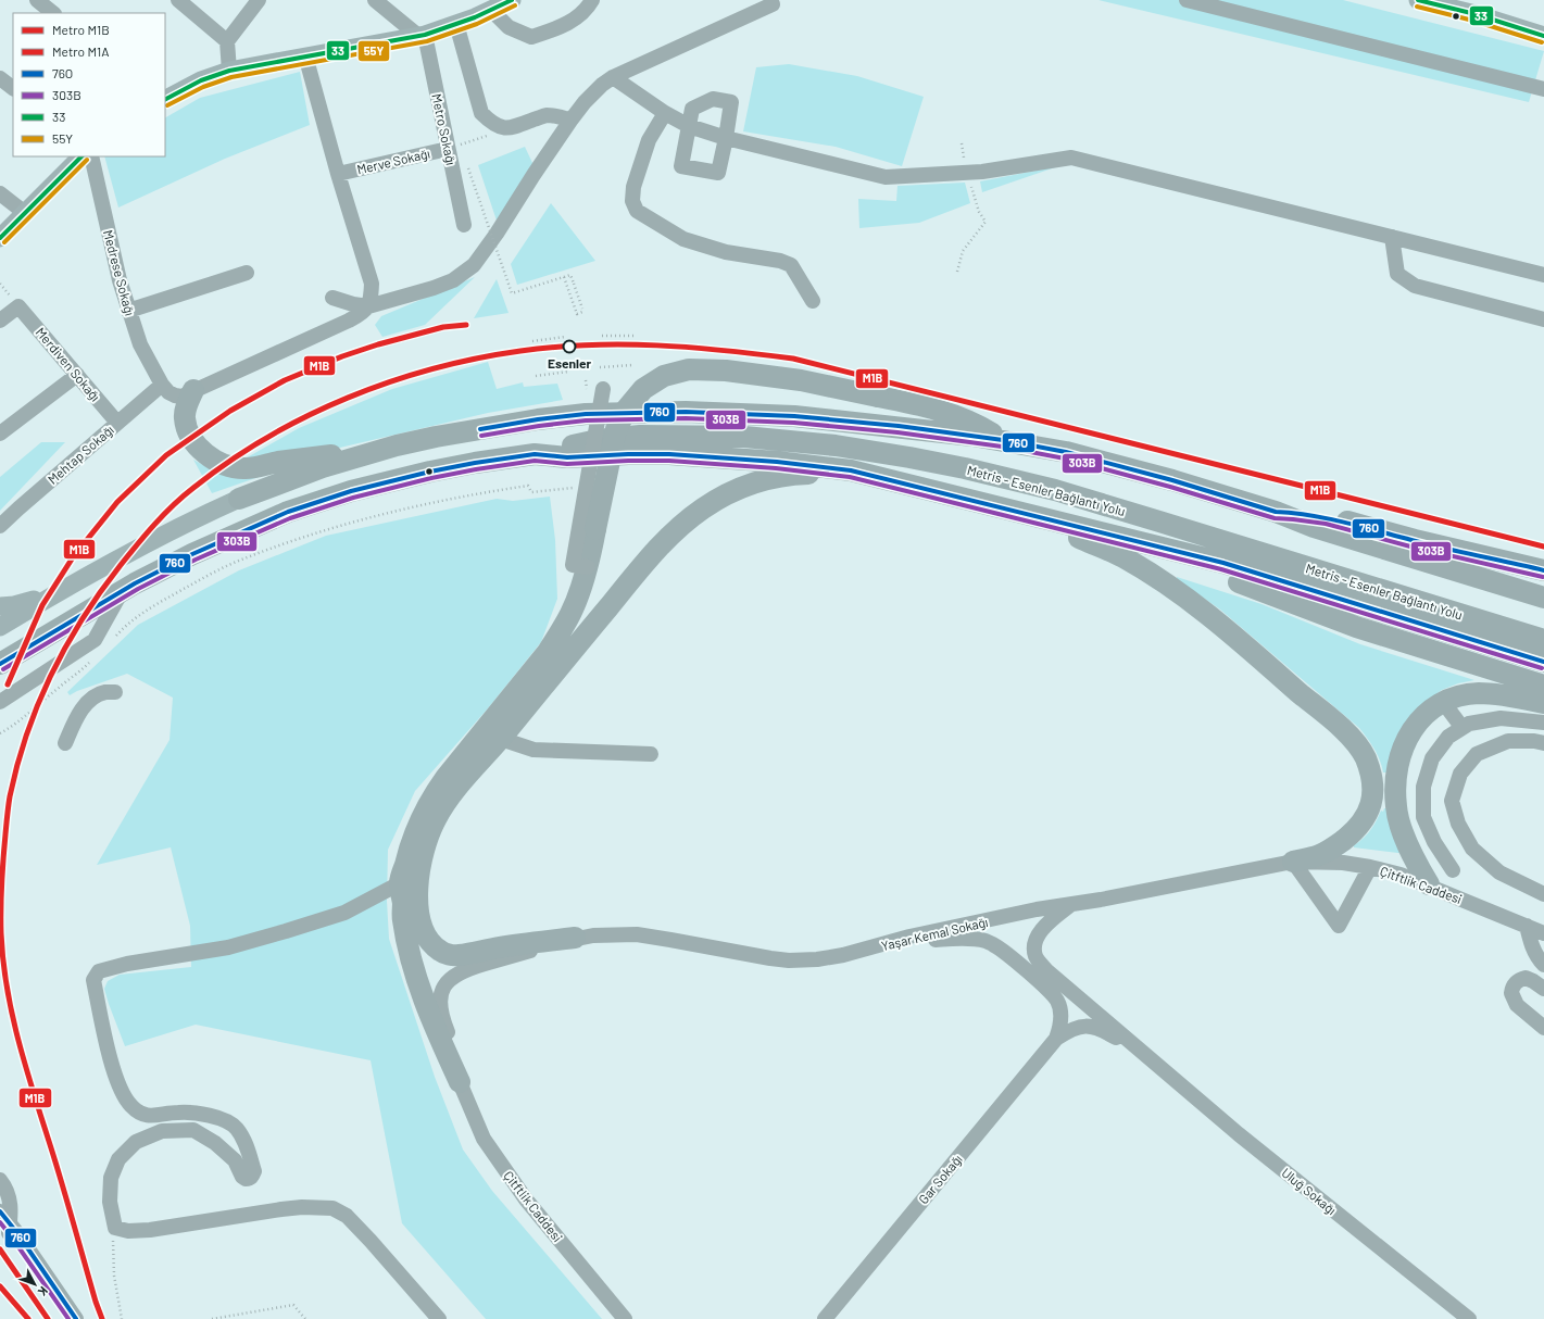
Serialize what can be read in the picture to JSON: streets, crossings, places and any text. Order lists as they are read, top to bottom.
{
  "streets": {
    "highway": ["Metris - Esenler Bağlantı Yolu"],
    "street": [
      "Metro Sokağı",
      "Merve Sokağı",
      "Medrese Sokağı",
      "Merdiven Sokağı",
      "Mehtap Sokağı",
      "Çitftlik Caddesi",
      "Yaşar Kemal Sokağı",
      "Gar Sokağı",
      "Uluğ Sokağı"
    ]
  },
  "crossings": [
    ["Metro Sokağı", "Merve Sokağı"],
    ["Medrese Sokağı", "Mehtap Sokağı"],
    ["Merdiven Sokağı", "Mehtap Sokağı"],
    ["Çitftlik Caddesi", "Yaşar Kemal Sokağı"]
  ],
  "places": ["Esenler"],
  "lines": [
    "transit line 33",
    "transit line 55Y",
    "metro line M1B",
    "transit line 76O",
    "transit line 303B",
    "metro line M1A"
  ],
  "legend": [
    "Metro M1B",
    "Metro M1A",
    "76O",
    "303B",
    "33",
    "55Y"
  ],
  "north": "bottom right"
}
